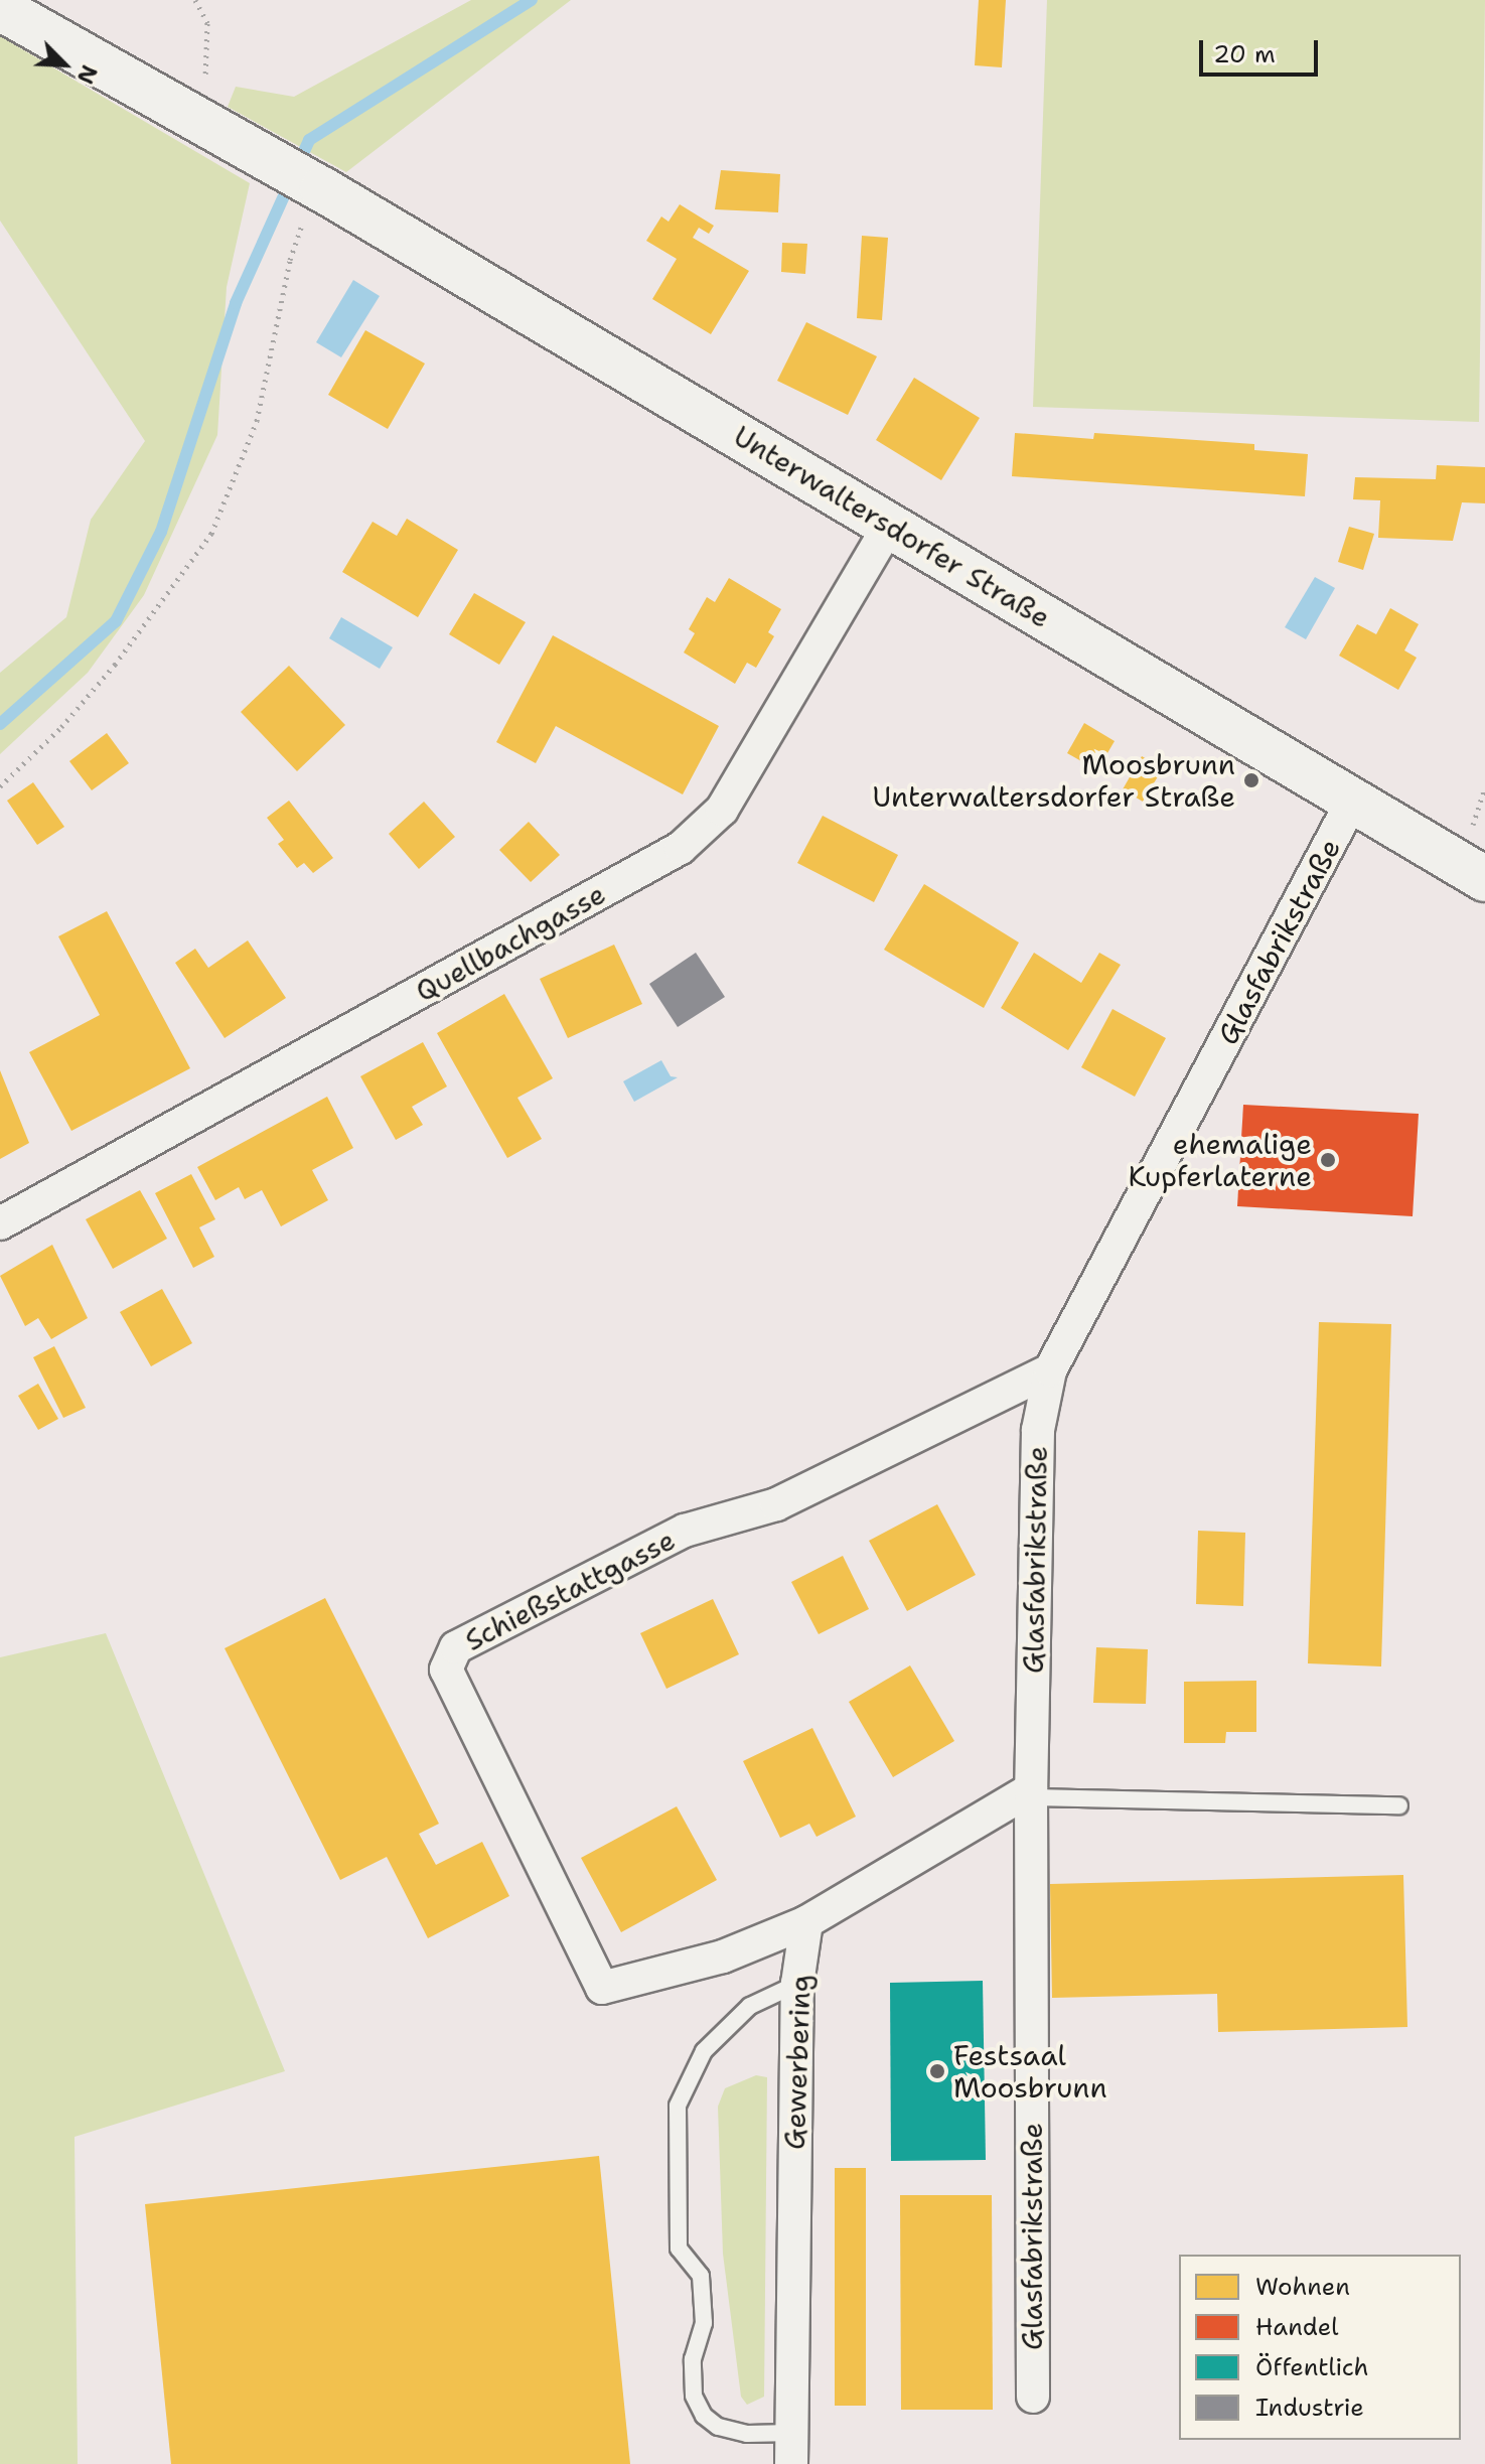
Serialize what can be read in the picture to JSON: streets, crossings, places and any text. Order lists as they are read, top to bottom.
{
  "streets": {
    "main road": ["Unterwaltersdorfer Straße"],
    "street": [
      "Glasfabrikstraße",
      "Quellbachgasse",
      "Schießstattgasse",
      "Gewerbering"
    ]
  },
  "crossings": [
    ["Unterwaltersdorfer Straße", "Glasfabrikstraße"],
    ["Unterwaltersdorfer Straße", "Quellbachgasse"],
    ["Glasfabrikstraße", "Schießstattgasse"],
    ["Schießstattgasse", "Gewerbering"]
  ],
  "places": ["Moosbrunn Unterwaltersdorfer Straße", "ehemalige Kupferlaterne", "Festsaal Moosbrunn"],
  "legend": [
    "Wohnen",
    "Handel",
    "Öffentlich",
    "Industrie"
  ],
  "scale_bar": "20 m",
  "north": "bottom right"
}
